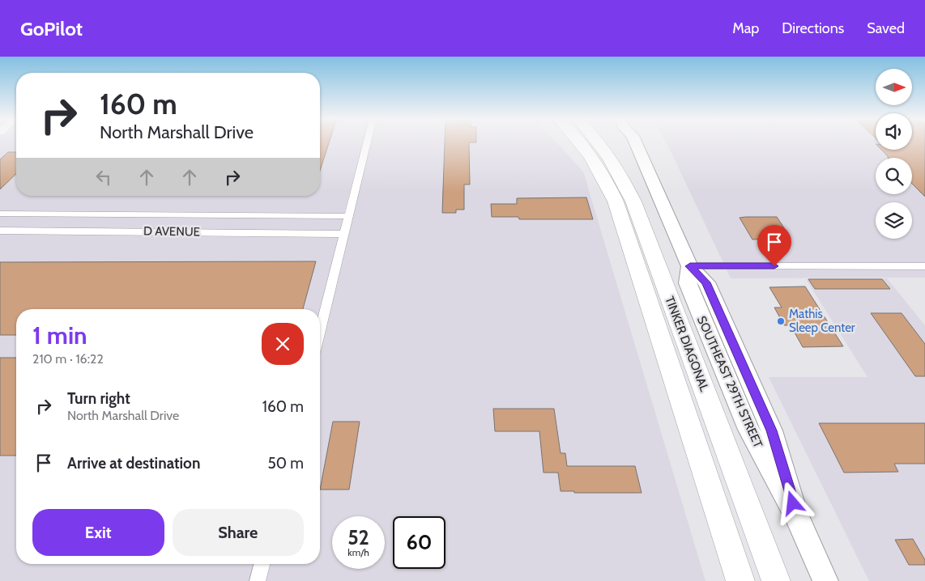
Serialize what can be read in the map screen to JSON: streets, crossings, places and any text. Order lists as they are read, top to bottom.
{
  "streets": {
    "highway": ["TINKER DIAGONAL"],
    "main road": ["SOUTHEAST 29TH STREET"],
    "street": ["D AVENUE"]
  },
  "places": ["Mathis Sleep Center"],
  "north": "right",
  "page": {
    "header": "GoPilot",
    "nav": ["Map", "Directions", "Saved"],
    "turn": ["160 m", "North Marshall Drive"],
    "heading": ["1 min", "210 m · 16:22"],
    "list": [
      {
        "name": "Turn right",
        "note": "North Marshall Drive",
        "value": "160 m"
      },
      {
        "name": "Arrive at destination",
        "value": "50 m"
      }
    ],
    "buttons": ["Exit", "Share"],
    "speed": "52 km/h",
    "limit": "60"
  }
}
